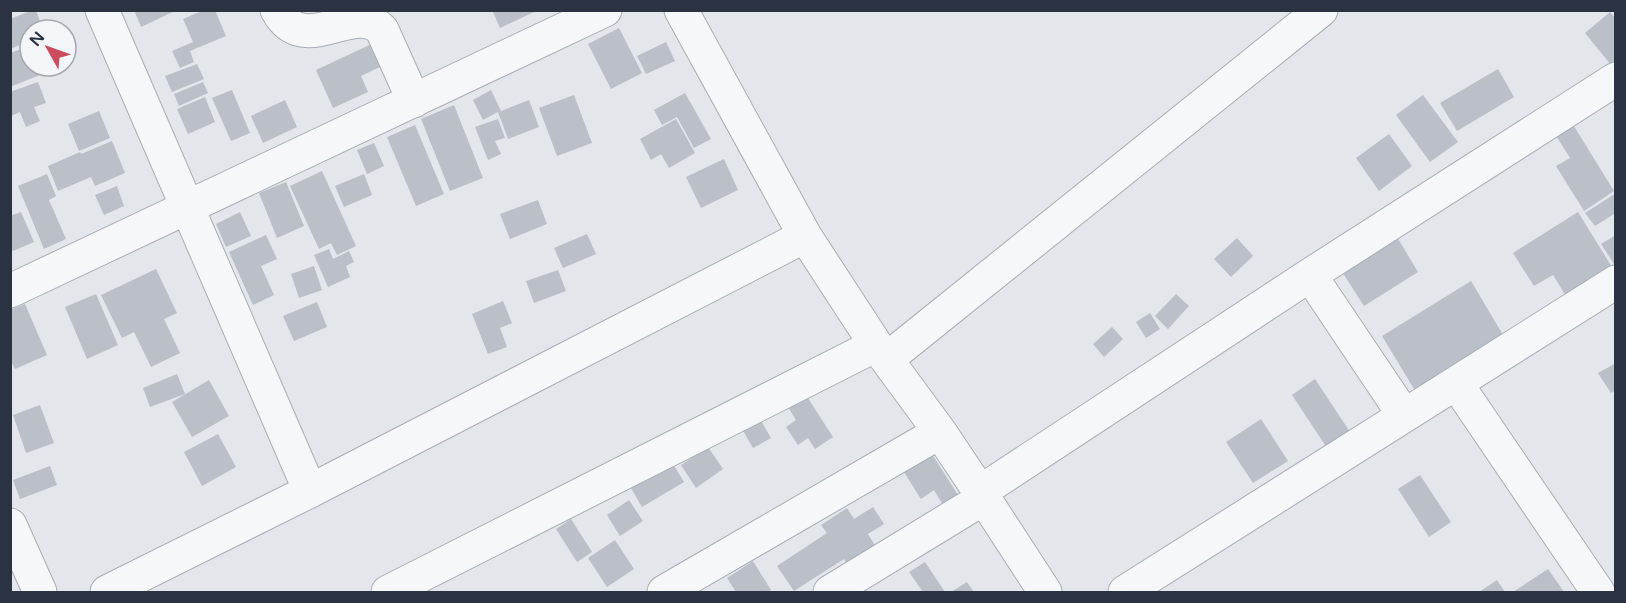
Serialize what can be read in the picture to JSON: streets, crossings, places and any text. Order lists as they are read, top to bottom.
{
  "north": "top left"
}
